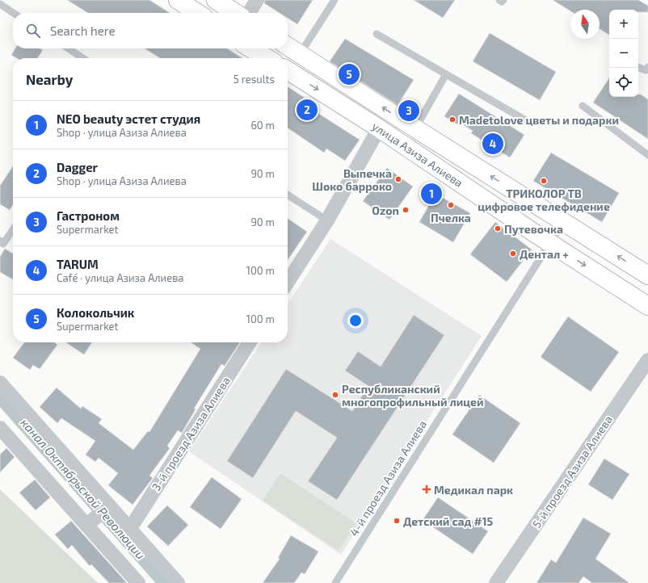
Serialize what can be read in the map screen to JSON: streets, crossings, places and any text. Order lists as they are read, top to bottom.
{
  "streets": {
    "main road": ["улица Азиза Алиева"],
    "street": ["3-й проезд Азиза Алиева", "5-й проезд Азиза Алиева"],
    "lane": ["4-й проезд Азиза Алиева"]
  },
  "crossings": [
    ["улица Азиза Алиева", "4-й проезд Азиза Алиева"]
  ],
  "water": ["канал Октябрьской Революции"],
  "places": {
    "other": [
      "Madetolove цветы и подарки",
      "Выпечка Шоко барроко",
      "ТРИКОЛОР ТВ цифровое телефидение",
      "Пчелка",
      "Ozon",
      "Путевочка",
      "Дентал +",
      "Республиканский многопрофильный лицей",
      "Детский сад #15"
    ],
    "health": ["Медикал парк"]
  },
  "north": "top",
  "page": {
    "map_buttons": ["+", "−"],
    "search": "Search here",
    "heading": ["Nearby", "5 results"],
    "pins": [
      "5",
      "2",
      "3",
      "4",
      "1"
    ],
    "list": [
      {
        "mark": "1",
        "name": "NEO beauty эстет студия",
        "note": "Shop · улица Азиза Алиева",
        "value": "60 m"
      },
      {
        "mark": "2",
        "name": "Dagger",
        "note": "Shop · улица Азиза Алиева",
        "value": "90 m"
      },
      {
        "mark": "3",
        "name": "Гастроном",
        "note": "Supermarket",
        "value": "90 m"
      },
      {
        "mark": "4",
        "name": "TARUM",
        "note": "Café · улица Азиза Алиева",
        "value": "100 m"
      },
      {
        "mark": "5",
        "name": "Колокольчик",
        "note": "Supermarket",
        "value": "100 m"
      }
    ]
  }
}
